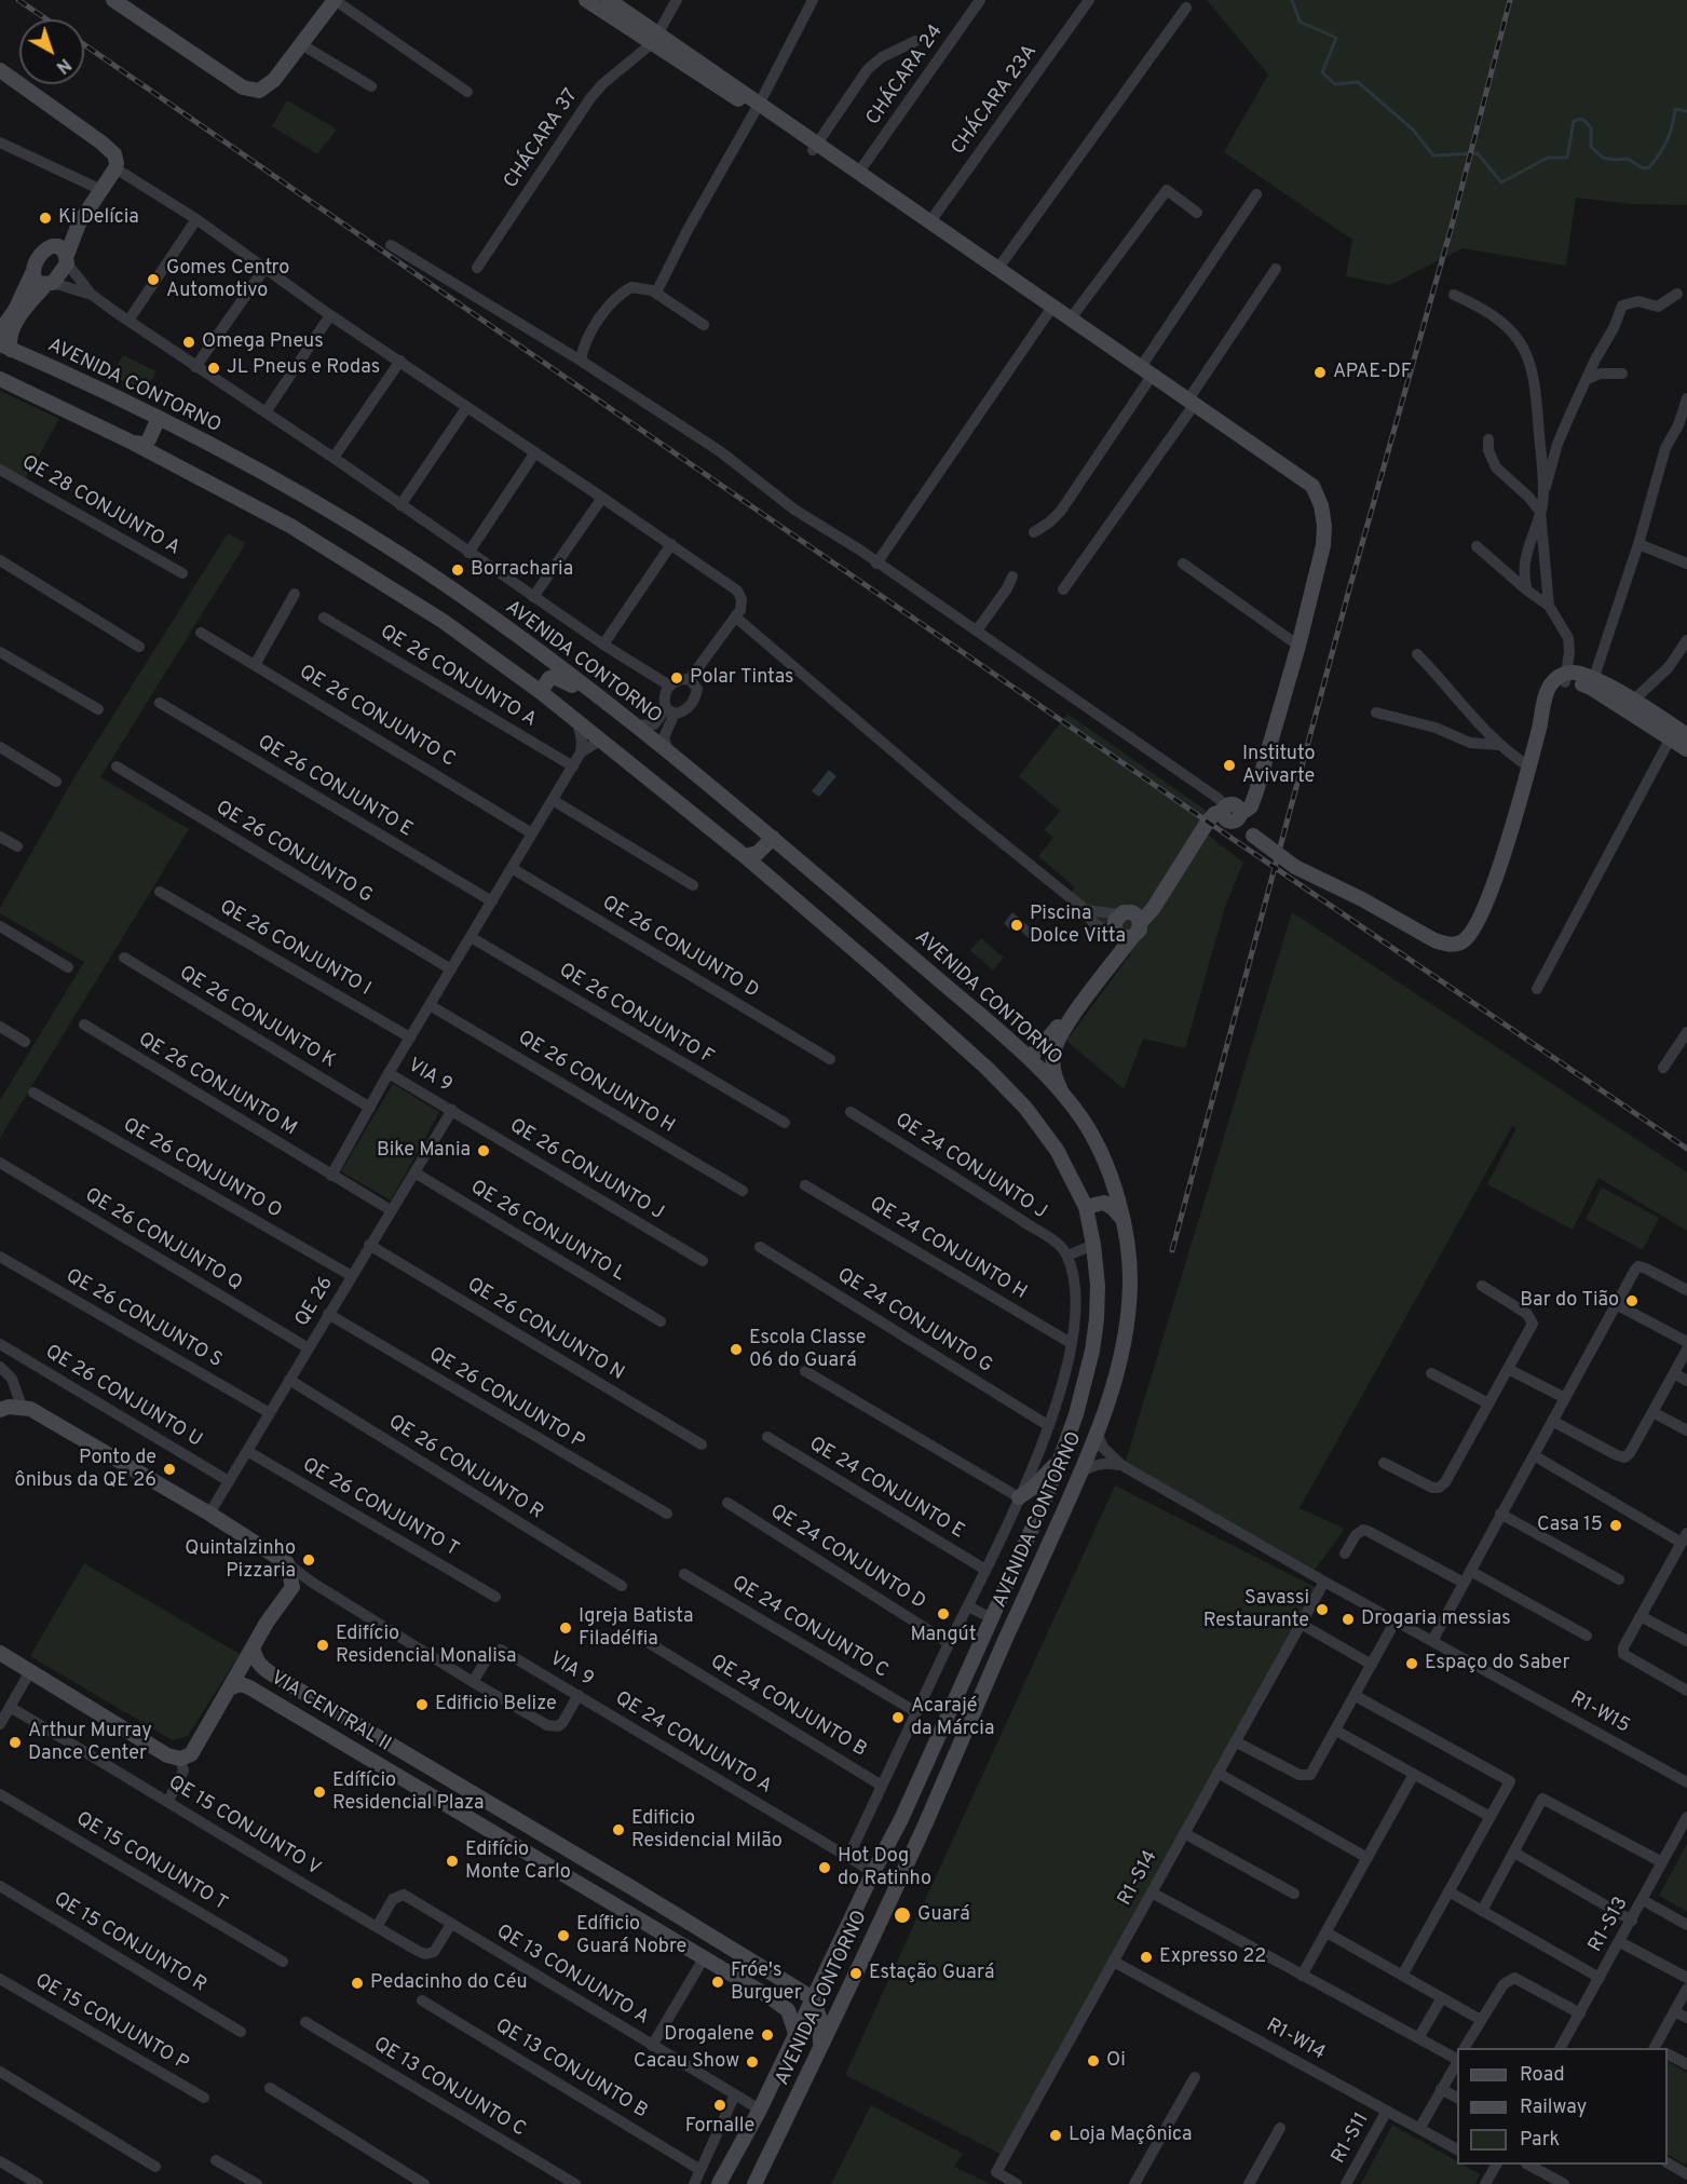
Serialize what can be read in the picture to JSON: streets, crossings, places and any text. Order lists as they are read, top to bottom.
{
  "streets": {
    "main road": ["AVENIDA CONTORNO", "VIA CENTRAL II"],
    "street": [
      "CHÁCARA 24",
      "CHÁCARA 23A",
      "CHÁCARA 37",
      "QE 28 CONJUNTO A",
      "QE 26 CONJUNTO A",
      "QE 26 CONJUNTO C",
      "QE 26 CONJUNTO E",
      "QE 26 CONJUNTO G",
      "QE 26 CONJUNTO D",
      "QE 26 CONJUNTO I",
      "QE 26 CONJUNTO F",
      "QE 26 CONJUNTO K",
      "VIA 9",
      "QE 26 CONJUNTO H",
      "QE 26 CONJUNTO M",
      "QE 24 CONJUNTO J",
      "QE 26 CONJUNTO O",
      "QE 26 CONJUNTO J",
      "QE 26 CONJUNTO L",
      "QE 26 CONJUNTO Q",
      "QE 24 CONJUNTO H",
      "QE 26",
      "QE 26 CONJUNTO S",
      "QE 24 CONJUNTO G",
      "QE 26 CONJUNTO N",
      "QE 26 CONJUNTO U",
      "QE 26 CONJUNTO P",
      "QE 26 CONJUNTO R",
      "QE 24 CONJUNTO E",
      "QE 26 CONJUNTO T",
      "QE 24 CONJUNTO D",
      "QE 24 CONJUNTO C",
      "QE 24 CONJUNTO B",
      "R1-W15",
      "QE 24 CONJUNTO A",
      "QE 15 CONJUNTO V",
      "QE 15 CONJUNTO T",
      "R1-S14",
      "R1-S13",
      "QE 15 CONJUNTO R",
      "QE 13 CONJUNTO A",
      "QE 15 CONJUNTO P",
      "R1-W14",
      "QE 13 CONJUNTO B",
      "QE 13 CONJUNTO C",
      "R1-S11"
    ]
  },
  "crossings": [
    ["AVENIDA CONTORNO", "VIA CENTRAL II"],
    ["AVENIDA CONTORNO", "R1-W15"],
    ["AVENIDA CONTORNO", "QE 24 CONJUNTO A"],
    ["AVENIDA CONTORNO", "QE 13 CONJUNTO A"],
    ["VIA 9", "QE 26 CONJUNTO J"],
    ["VIA 9", "QE 26"],
    ["VIA 9", "QE 24 CONJUNTO A"],
    ["QE 26 CONJUNTO M", "QE 26"],
    ["QE 26 CONJUNTO O", "QE 26"],
    ["QE 26 CONJUNTO J", "QE 26"],
    ["QE 26 CONJUNTO L", "QE 26"],
    ["QE 26 CONJUNTO Q", "QE 26"],
    ["QE 26", "QE 26 CONJUNTO S"],
    ["QE 26", "QE 26 CONJUNTO N"],
    ["QE 26", "QE 26 CONJUNTO U"],
    ["QE 26", "QE 26 CONJUNTO P"],
    ["QE 26", "QE 26 CONJUNTO R"],
    ["QE 26", "QE 26 CONJUNTO T"],
    ["R1-W15", "R1-S14"],
    ["QE 15 CONJUNTO V", "QE 13 CONJUNTO A"],
    ["R1-S14", "R1-W14"],
    ["R1-W14", "R1-S11"]
  ],
  "places": [
    "Ki Delícia",
    "Gomes Centro Automotivo",
    "Omega Pneus",
    "JL Pneus e Rodas",
    "APAE-DF",
    "Borracharia",
    "Polar Tintas",
    "Instituto Avivarte",
    "Piscina Dolce Vitta",
    "Bike Mania",
    "Bar do Tião",
    "Escola Classe 06 do Guará",
    "Ponto de ônibus da QE 26",
    "Casa 15",
    "Quintalzinho Pizzaria",
    "Savassi Restaurante",
    "Mangút",
    "Drogaria messias",
    "Igreja Batista Filadélfia",
    "Edifício Residencial Monalisa",
    "Espaço do Saber",
    "Edificio Belize",
    "Acarajé da Márcia",
    "Arthur Murray Dance Center",
    "Edífício Residencial Plaza",
    "Edificio Residencial Milão",
    "Edifício Monte Carlo",
    "Hot Dog do Ratinho",
    "Guará",
    "Edíficio Guará Nobre",
    "Expresso 22",
    "Estação Guará",
    "Fróe's Burguer",
    "Pedacinho do Céu",
    "Drogalene",
    "Oi",
    "Cacau Show",
    "Fornalle",
    "Loja Maçônica"
  ],
  "legend": ["Road", "Railway", "Park"],
  "north": "bottom right"
}
